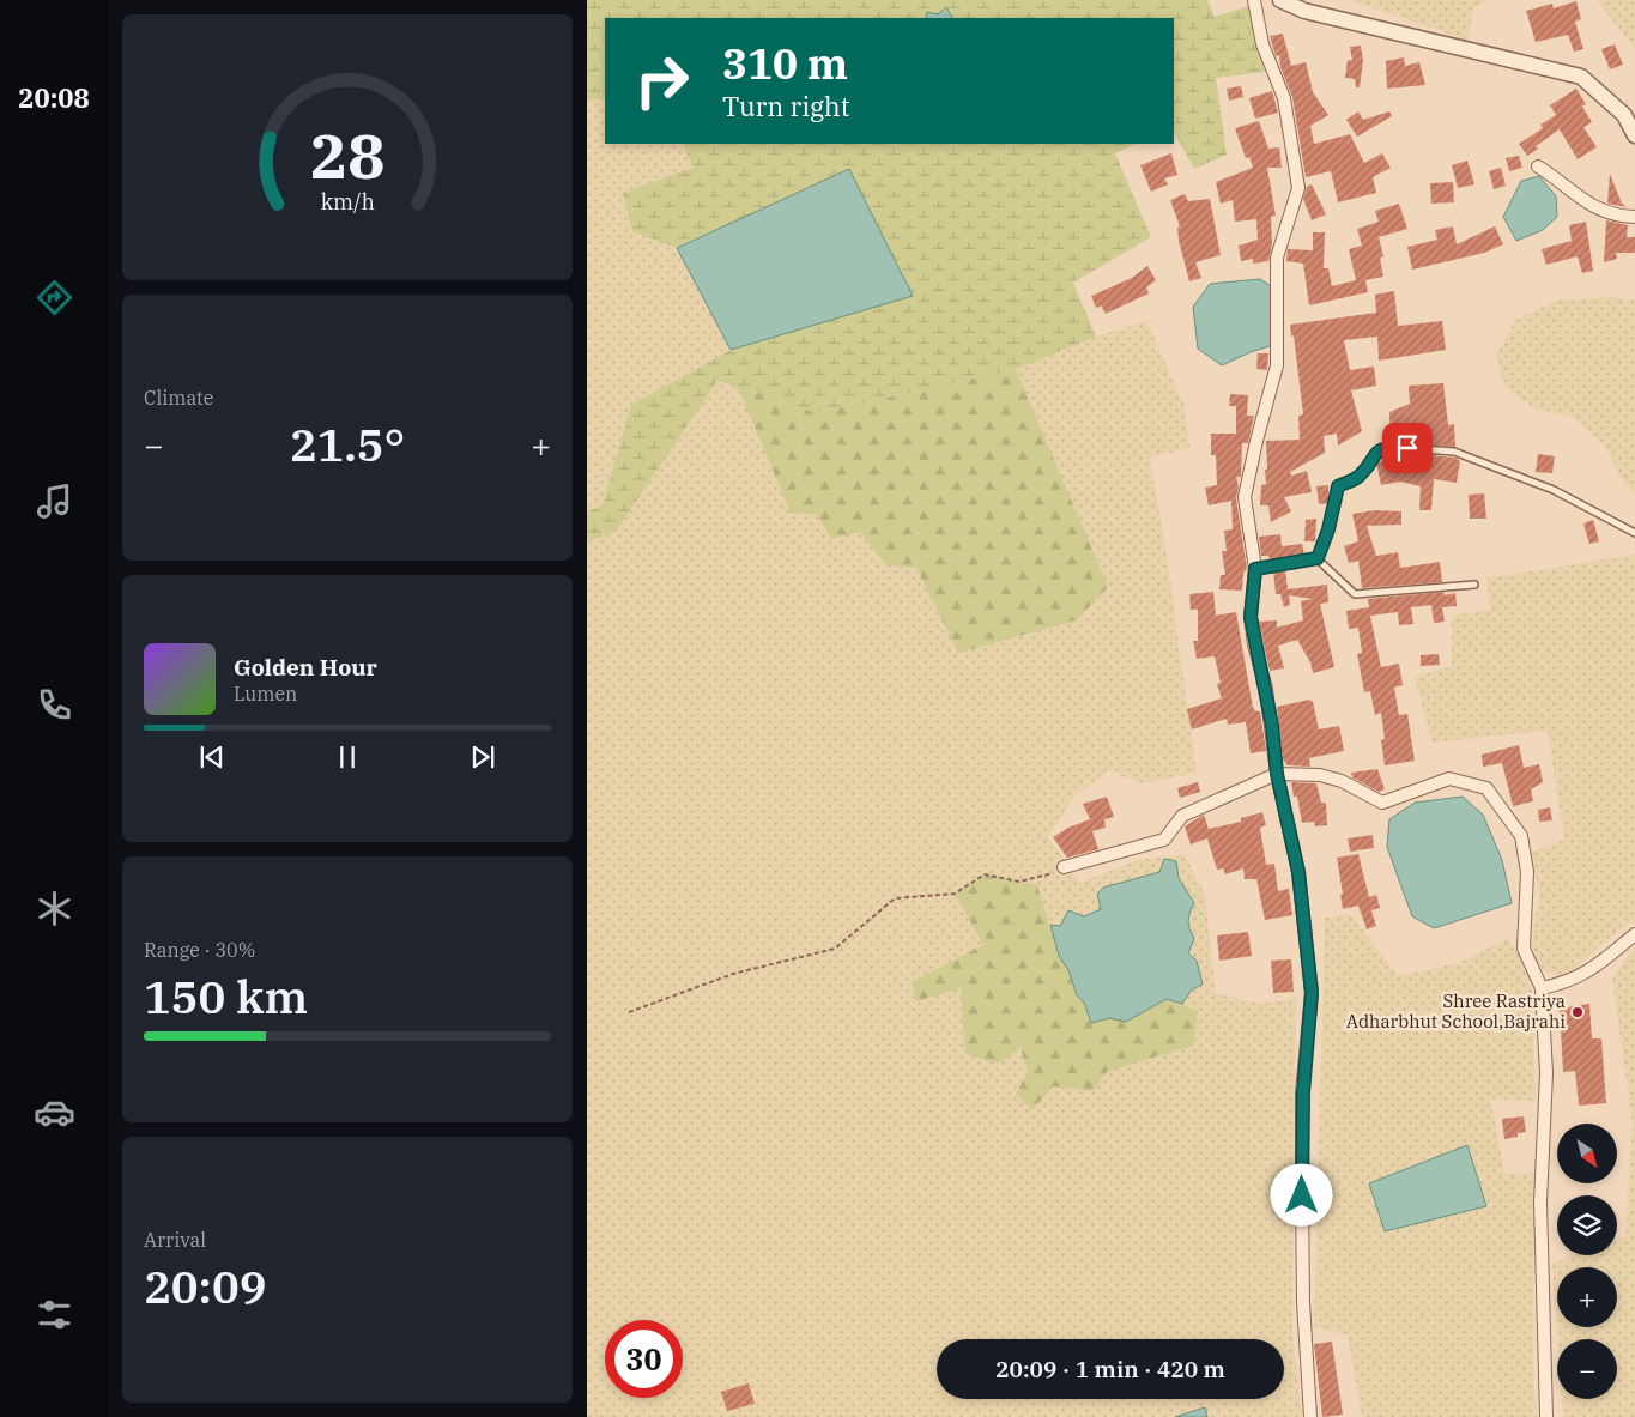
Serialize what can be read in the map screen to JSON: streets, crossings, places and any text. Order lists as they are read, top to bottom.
{
  "places": ["Shree Rastriya Adharbhut School,Bajrahi"],
  "north": "bottom right",
  "page": {
    "tabs": "20:08",
    "turn": ["310 m", "Turn right"],
    "tile": [
      "Climate",
      ["Range · 30%", "150 km"],
      ["Arrival", "20:09"]
    ],
    "heat": ["−", "21.5°", "+"],
    "song": ["Golden Hour", "Lumen"],
    "map_buttons": ["+", "−"],
    "limit": "30",
    "trip": "20:09 · 1 min · 420 m",
    "gauge": ["28", "km/h"]
  }
}
